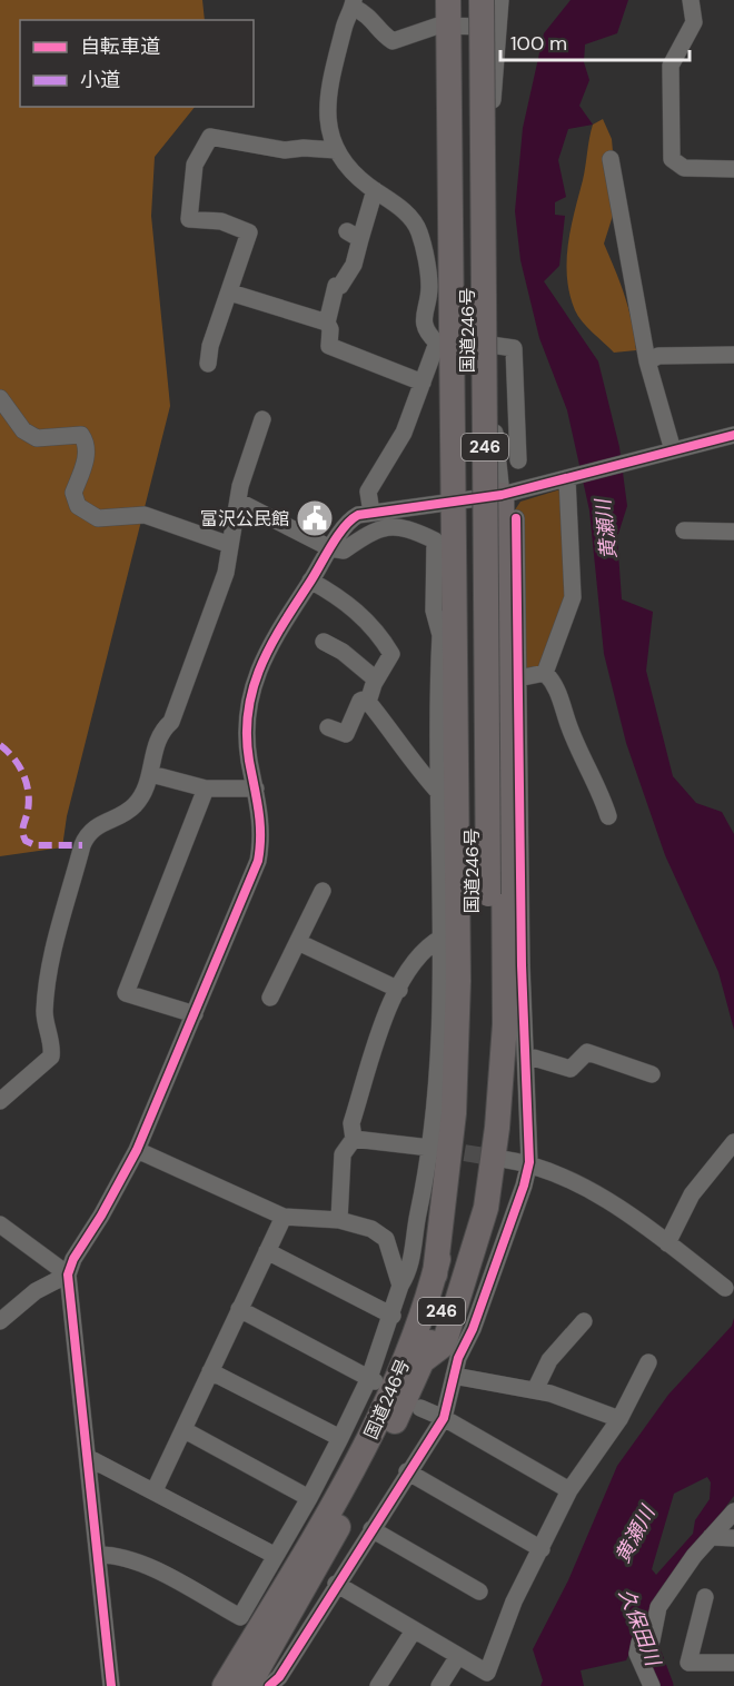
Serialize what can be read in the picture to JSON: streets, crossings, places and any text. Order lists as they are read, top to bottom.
{
  "streets": {
    "highway": ["国道246号", "246"]
  },
  "water": ["黄瀬川", "久保田川"],
  "places": {
    "public building": ["富沢公民館"]
  },
  "legend": ["自転車道", "小道"],
  "scale_bar": "100 m"
}
